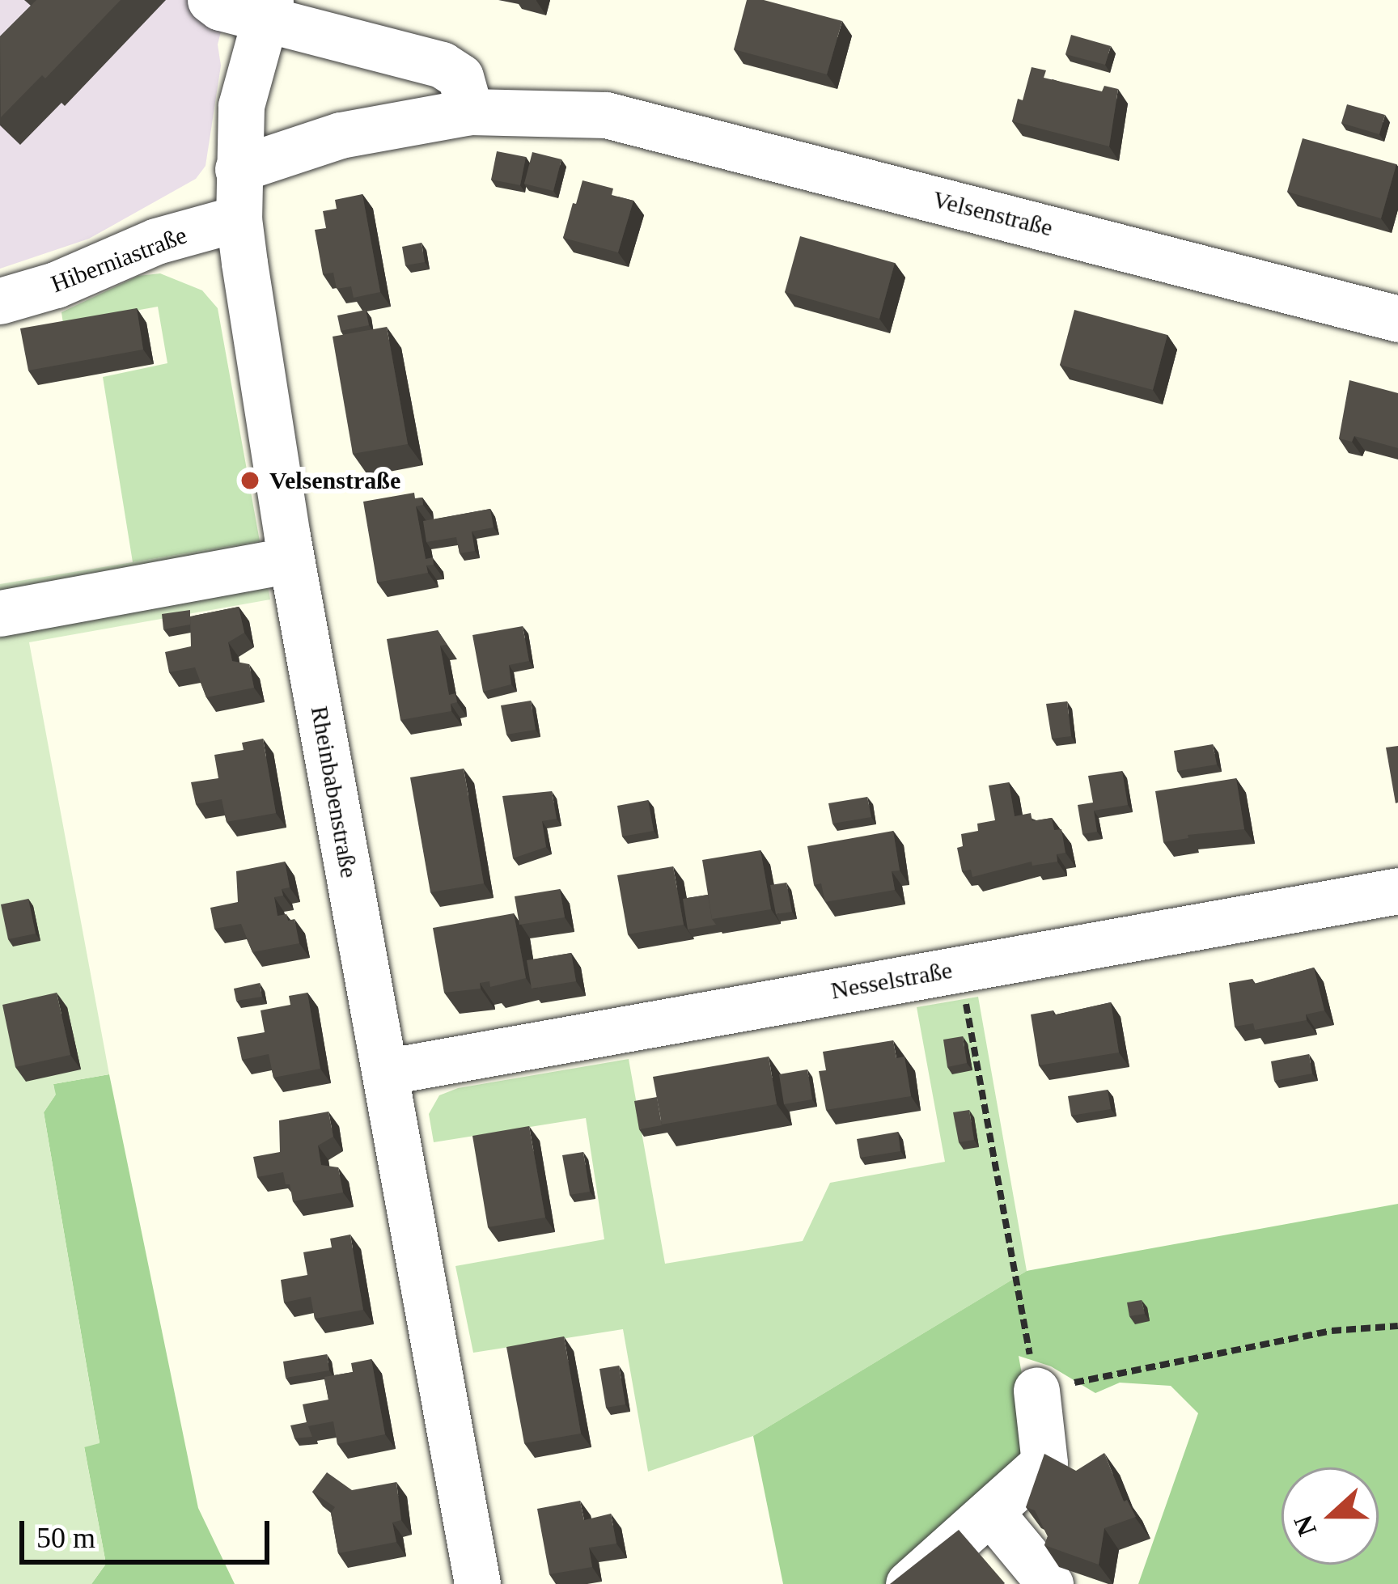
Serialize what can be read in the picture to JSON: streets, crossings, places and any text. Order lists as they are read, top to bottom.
{
  "streets": {
    "street": [
      "Velsenstraße",
      "Hiberniastraße",
      "Rheinbabenstraße",
      "Nesselstraße"
    ]
  },
  "crossings": [
    ["Velsenstraße", "Rheinbabenstraße"],
    ["Hiberniastraße", "Rheinbabenstraße"],
    ["Rheinbabenstraße", "Nesselstraße"]
  ],
  "places": ["Velsenstraße"],
  "scale_bar": "50 m",
  "north": "left"
}
